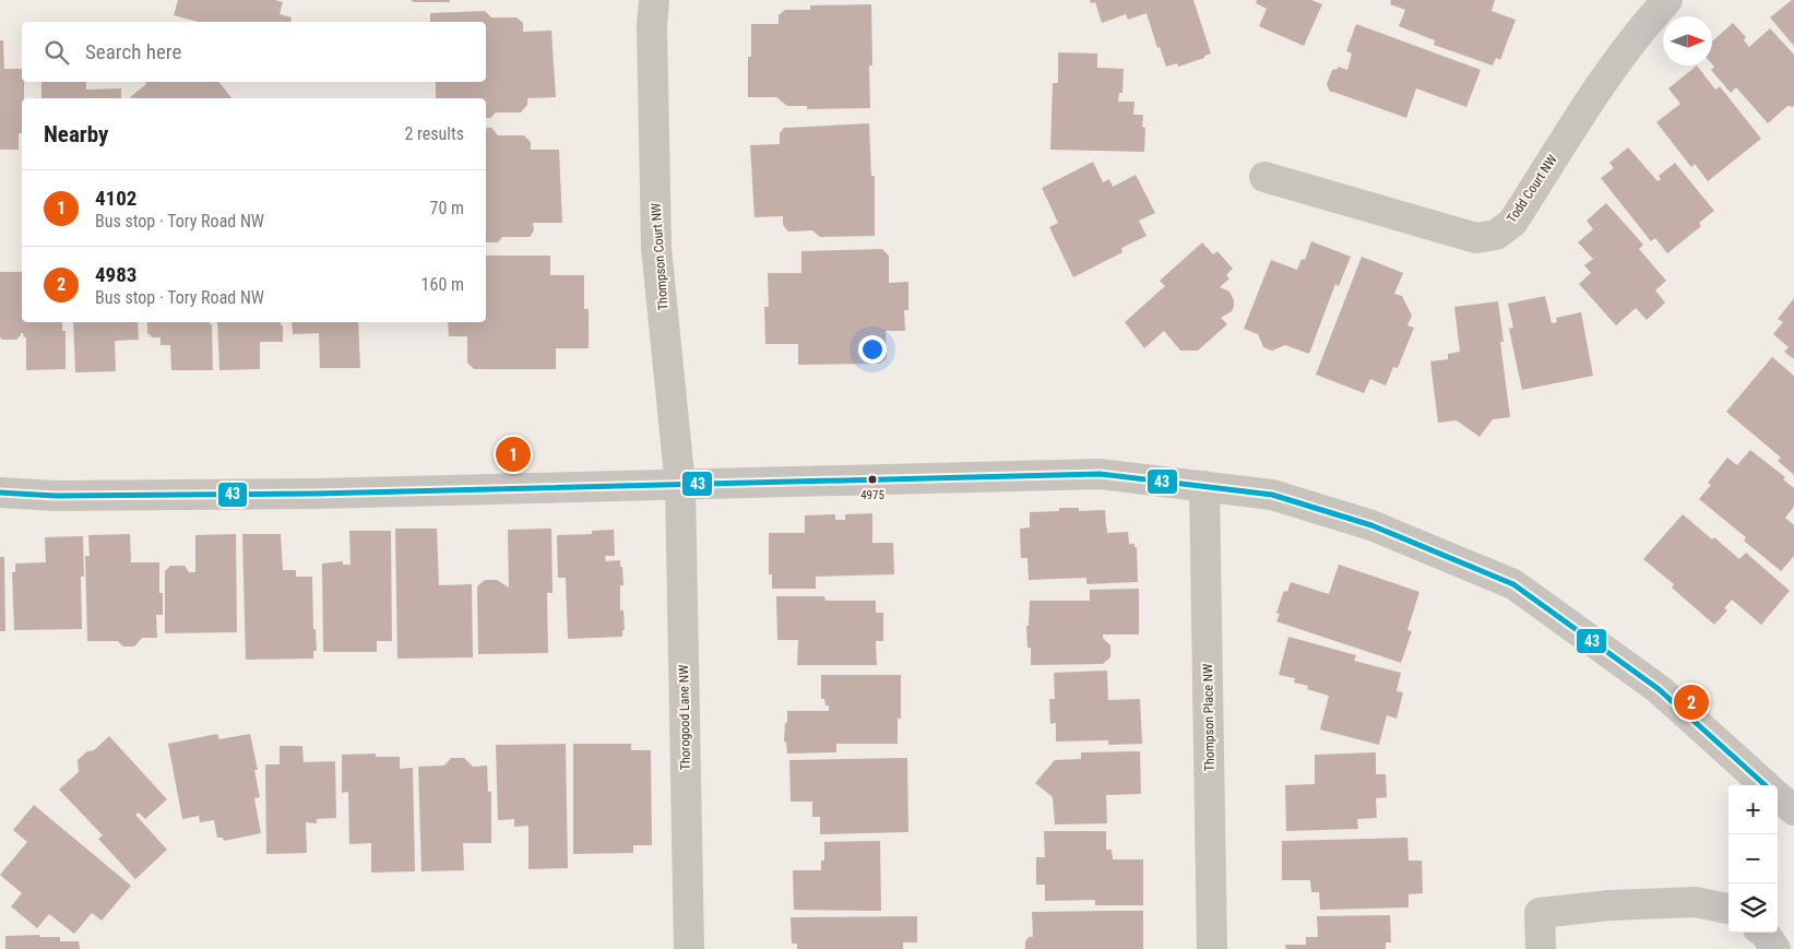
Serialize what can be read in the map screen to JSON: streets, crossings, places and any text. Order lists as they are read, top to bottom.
{
  "streets": {
    "street": [
      "Todd Court NW",
      "Thompson Court NW",
      "Thorogood Lane NW",
      "Thompson Place NW"
    ]
  },
  "crossings": [
    ["Thompson Court NW", "Thorogood Lane NW"]
  ],
  "places": ["4975"],
  "lines": ["transit line 43"],
  "north": "right",
  "page": {
    "search": "Search here",
    "heading": ["Nearby", "2 results"],
    "list": [
      {
        "mark": "1",
        "name": "4102",
        "note": "Bus stop · Tory Road NW",
        "value": "70 m"
      },
      {
        "mark": "2",
        "name": "4983",
        "note": "Bus stop · Tory Road NW",
        "value": "160 m"
      }
    ],
    "pins": ["1", "2"],
    "map_buttons": ["+", "−"]
  }
}
